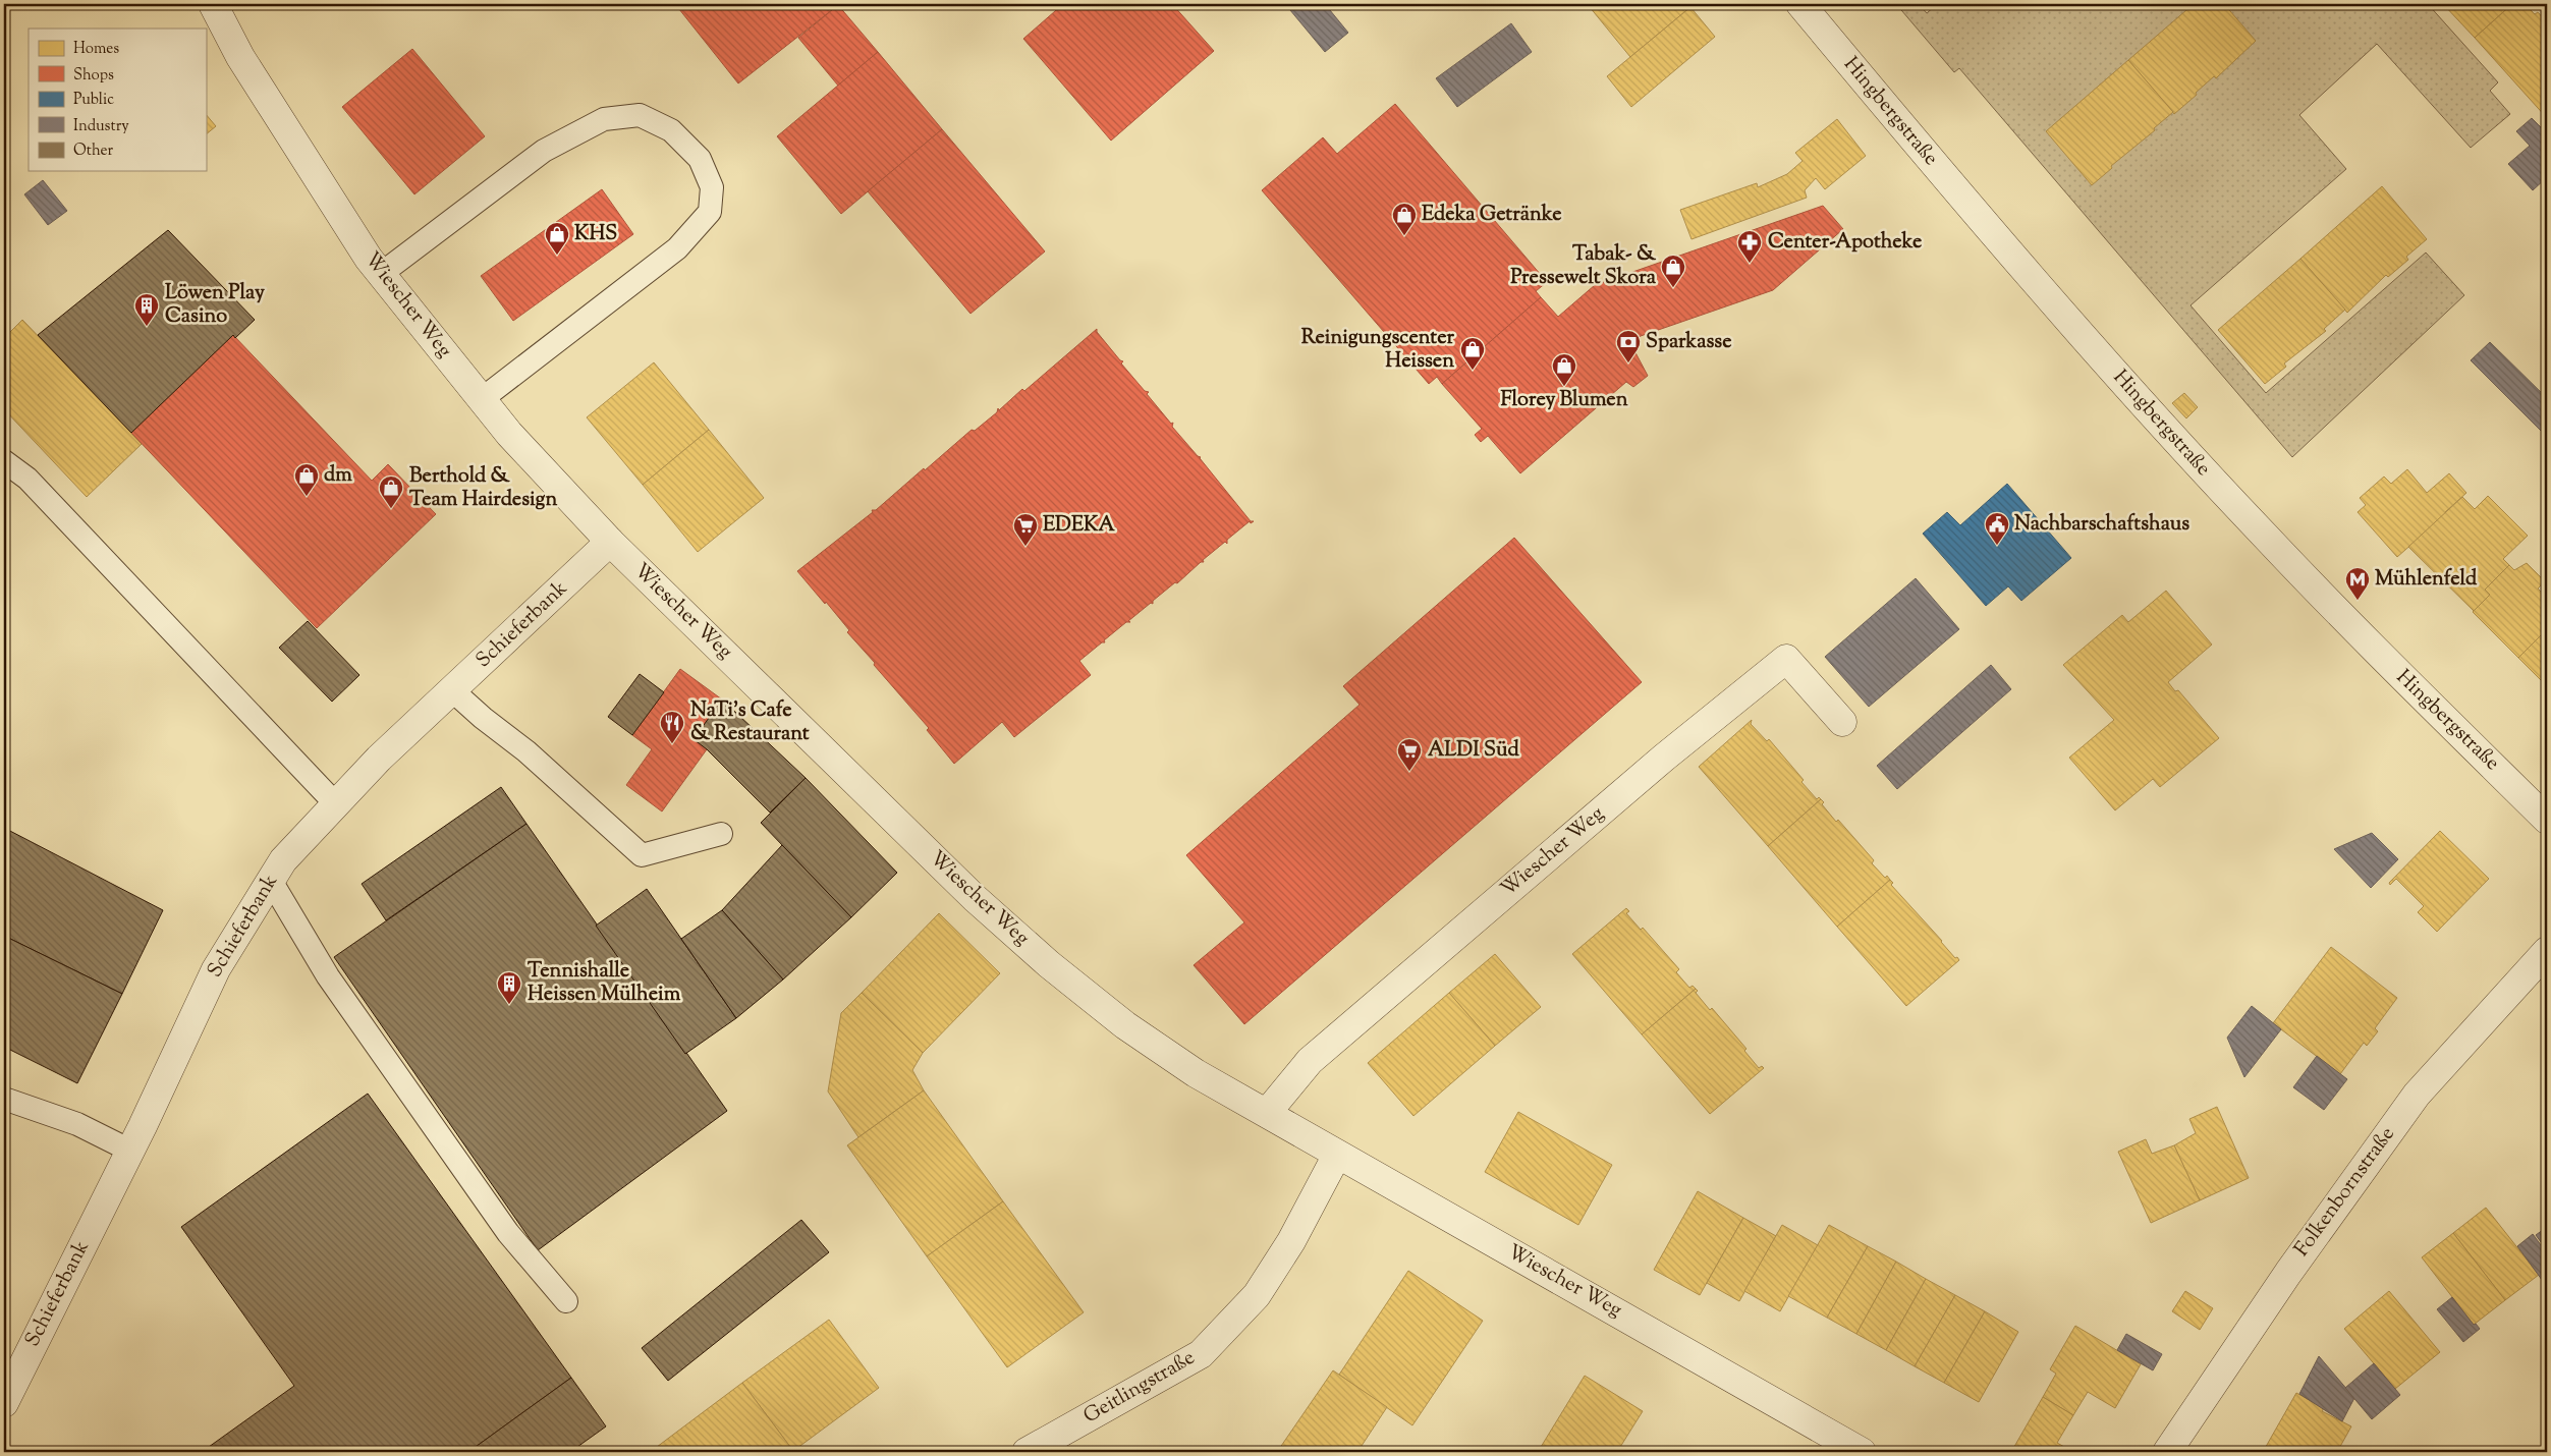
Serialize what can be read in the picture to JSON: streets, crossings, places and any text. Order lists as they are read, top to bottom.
{
  "streets": {
    "street": [
      "Hingbergstraße",
      "Wiescher Weg",
      "Schieferbank",
      "Folkenbornstraße",
      "Geitlingstraße"
    ]
  },
  "crossings": [
    ["Wiescher Weg", "Schieferbank"],
    ["Wiescher Weg", "Geitlingstraße"]
  ],
  "places": {
    "shop": [
      "Edeka Getränke",
      "KHS",
      "Tabak- & Pressewelt Skora",
      "Reinigungscenter Heissen",
      "Florey Blumen",
      "dm",
      "Berthold & Team Hairdesign"
    ],
    "pharmacy": ["Center-Apotheke"],
    "building": ["Löwen Play Casino", "Tennishalle Heissen Mülheim"],
    "bank": ["Sparkasse"],
    "public building": ["Nachbarschaftshaus"],
    "supermarket": ["EDEKA", "ALDI Süd"],
    "metro station": ["Mühlenfeld"],
    "restaurant": ["NaTi's Cafe & Restaurant"]
  },
  "legend": [
    "Homes",
    "Shops",
    "Public",
    "Industry",
    "Other"
  ]
}
